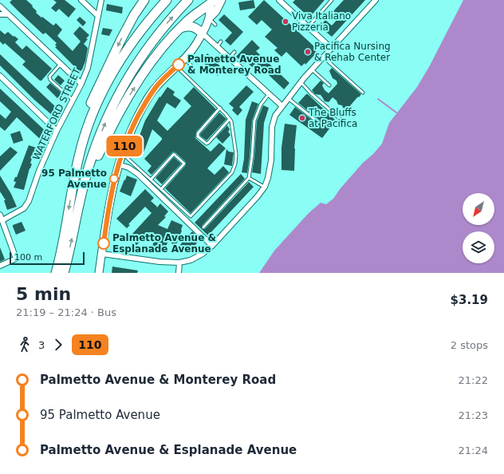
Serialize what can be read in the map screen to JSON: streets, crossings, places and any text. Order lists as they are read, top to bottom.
{
  "streets": {
    "street": ["WATERFORD STREET"]
  },
  "places": [
    "Viva Italiano Pizzeria",
    "Pacifica Nursing & Rehab Center",
    "Palmetto Avenue & Monterey Road",
    "The Bluffs at Pacifica",
    "95 Palmetto Avenue",
    "Palmetto Avenue & Esplanade Avenue"
  ],
  "lines": ["bus line 110"],
  "scale_bar": "100 m",
  "north": "bottom left",
  "page": {
    "on_map": "110",
    "scale": "100 m",
    "heading": ["5 min", "21:19 – 21:24 · Bus", "$3.19"],
    "legs": ["3", "110", "2 stops"],
    "list": [
      {
        "name": "Palmetto Avenue & Monterey Road",
        "value": "21:22"
      },
      {
        "name": "95 Palmetto Avenue",
        "value": "21:23"
      },
      {
        "name": "Palmetto Avenue & Esplanade Avenue",
        "value": "21:24"
      }
    ]
  }
}
